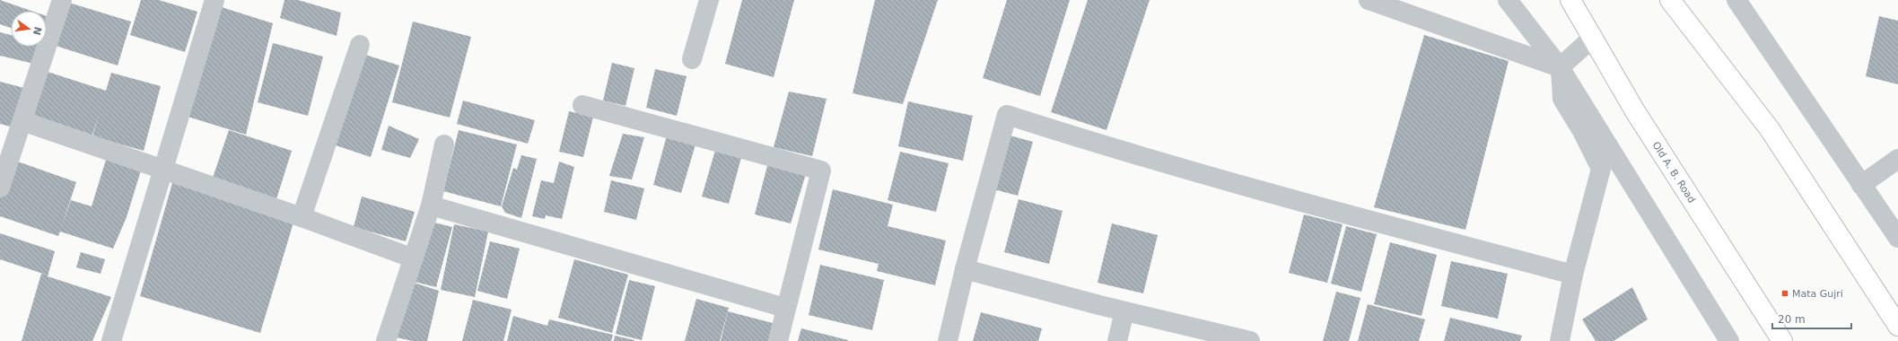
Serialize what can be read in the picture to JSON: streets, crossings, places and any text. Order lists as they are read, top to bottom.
{
  "streets": {
    "main road": ["Old A. B. Road"]
  },
  "places": {
    "transit": ["Mata Gujri"]
  },
  "scale_bar": "20 m",
  "north": "right"
}
